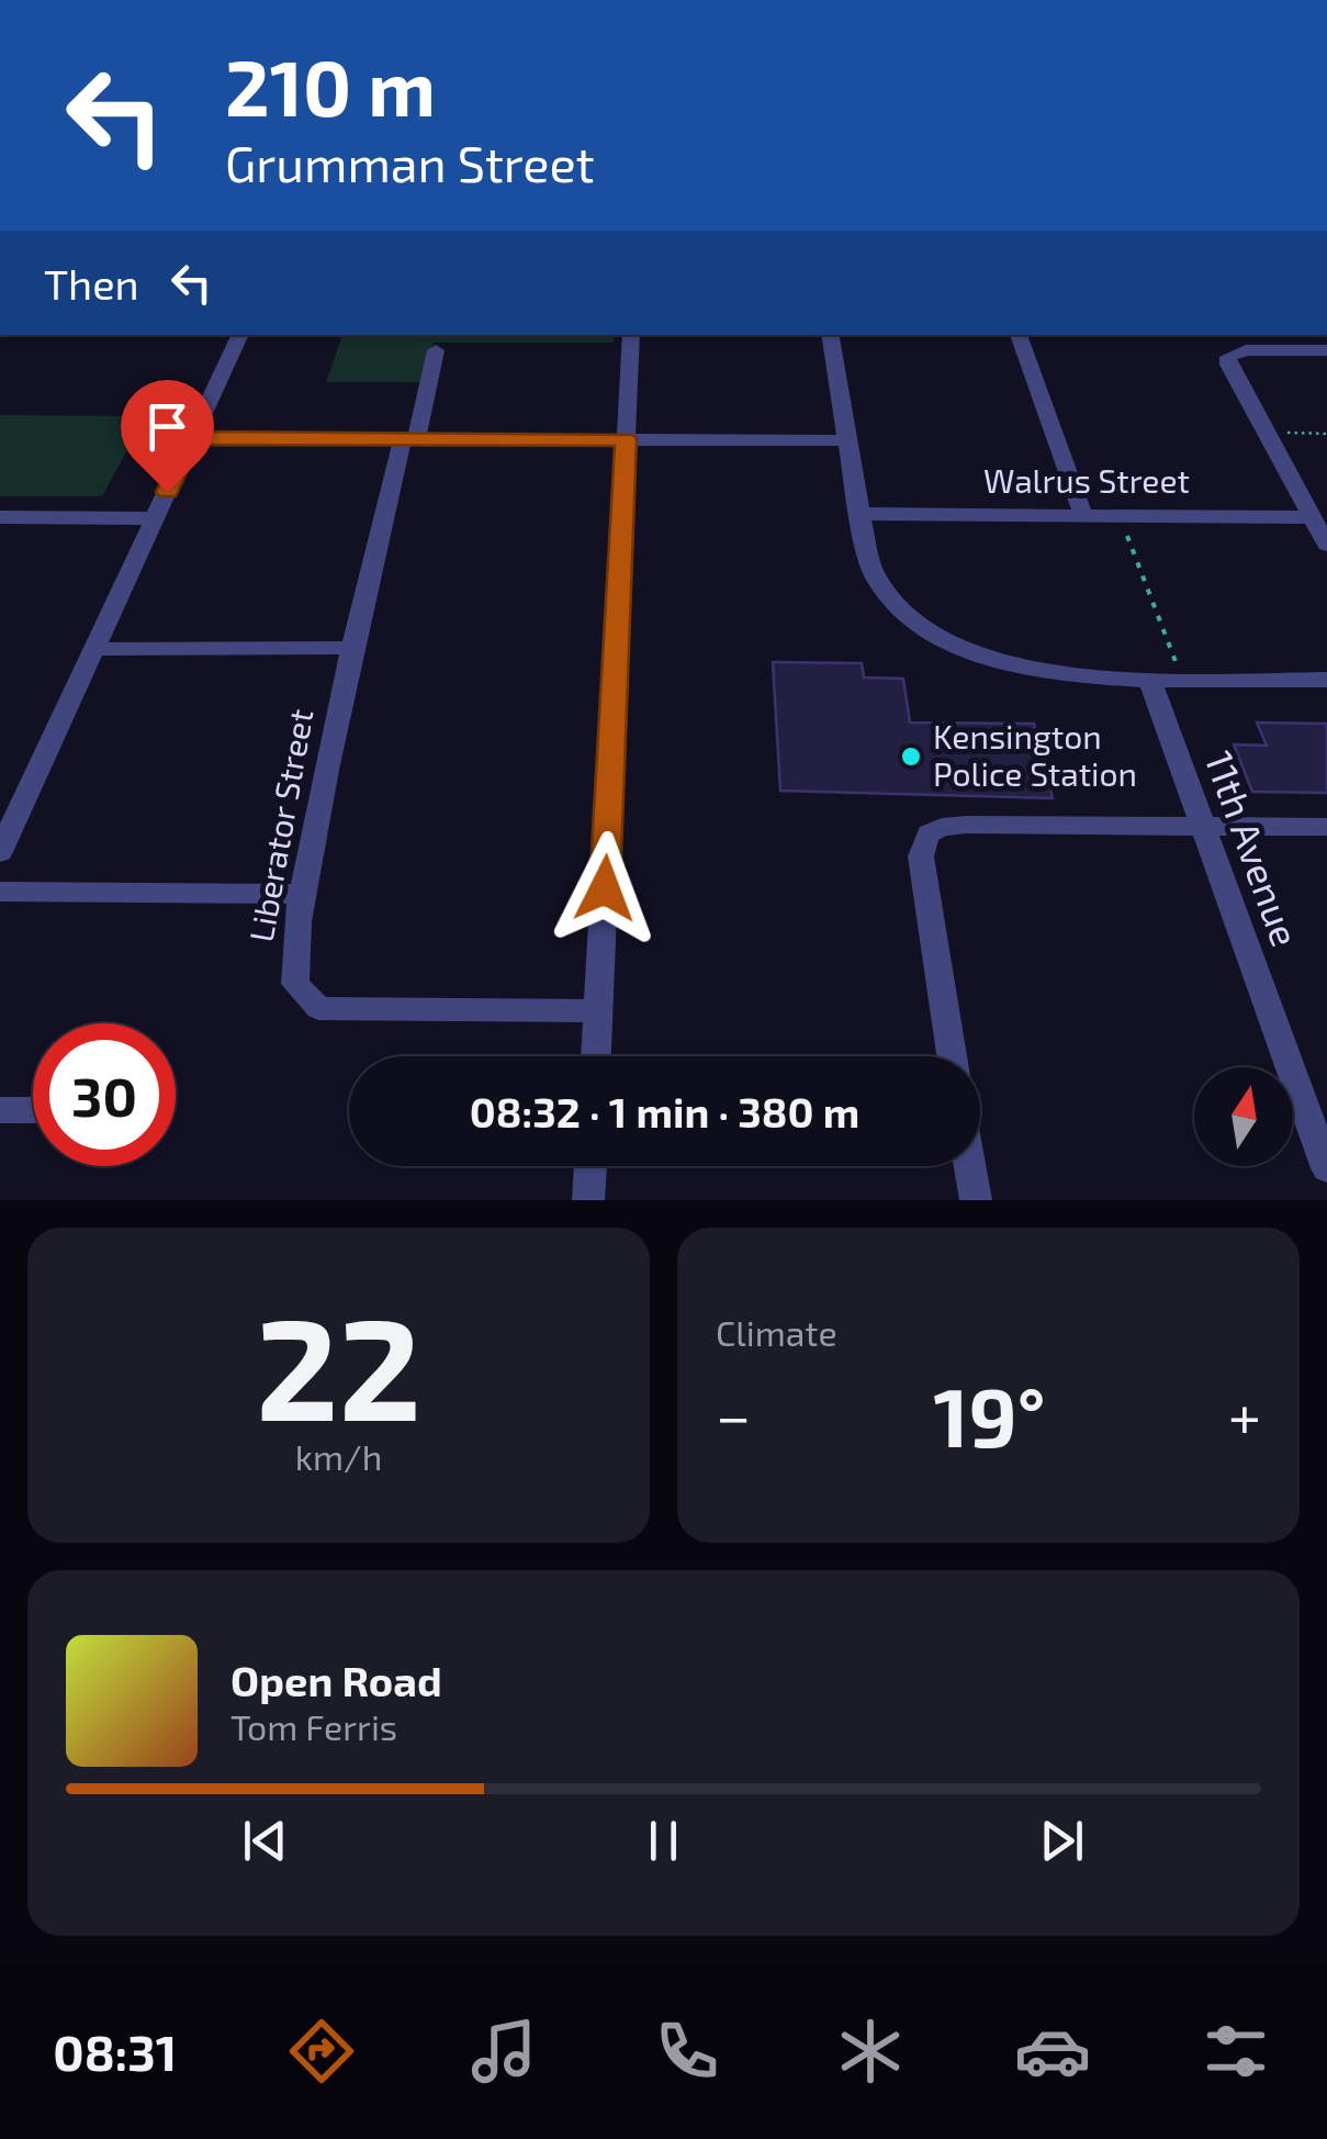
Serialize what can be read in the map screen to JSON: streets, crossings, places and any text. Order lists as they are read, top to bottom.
{
  "streets": {
    "street": ["Walrus Street", "Liberator Street", "11th Avenue"]
  },
  "places": ["Kensington Police Station"],
  "north": "top",
  "page": {
    "turn": ["210 m", "Grumman Street"],
    "then": "Then",
    "limit": "30",
    "trip": "08:32 · 1 min · 380 m",
    "tile": [
      ["22", "km/h"],
      "Climate"
    ],
    "heat": ["−", "19°", "+"],
    "song": ["Open Road", "Tom Ferris"],
    "tabs": "08:31"
  }
}
